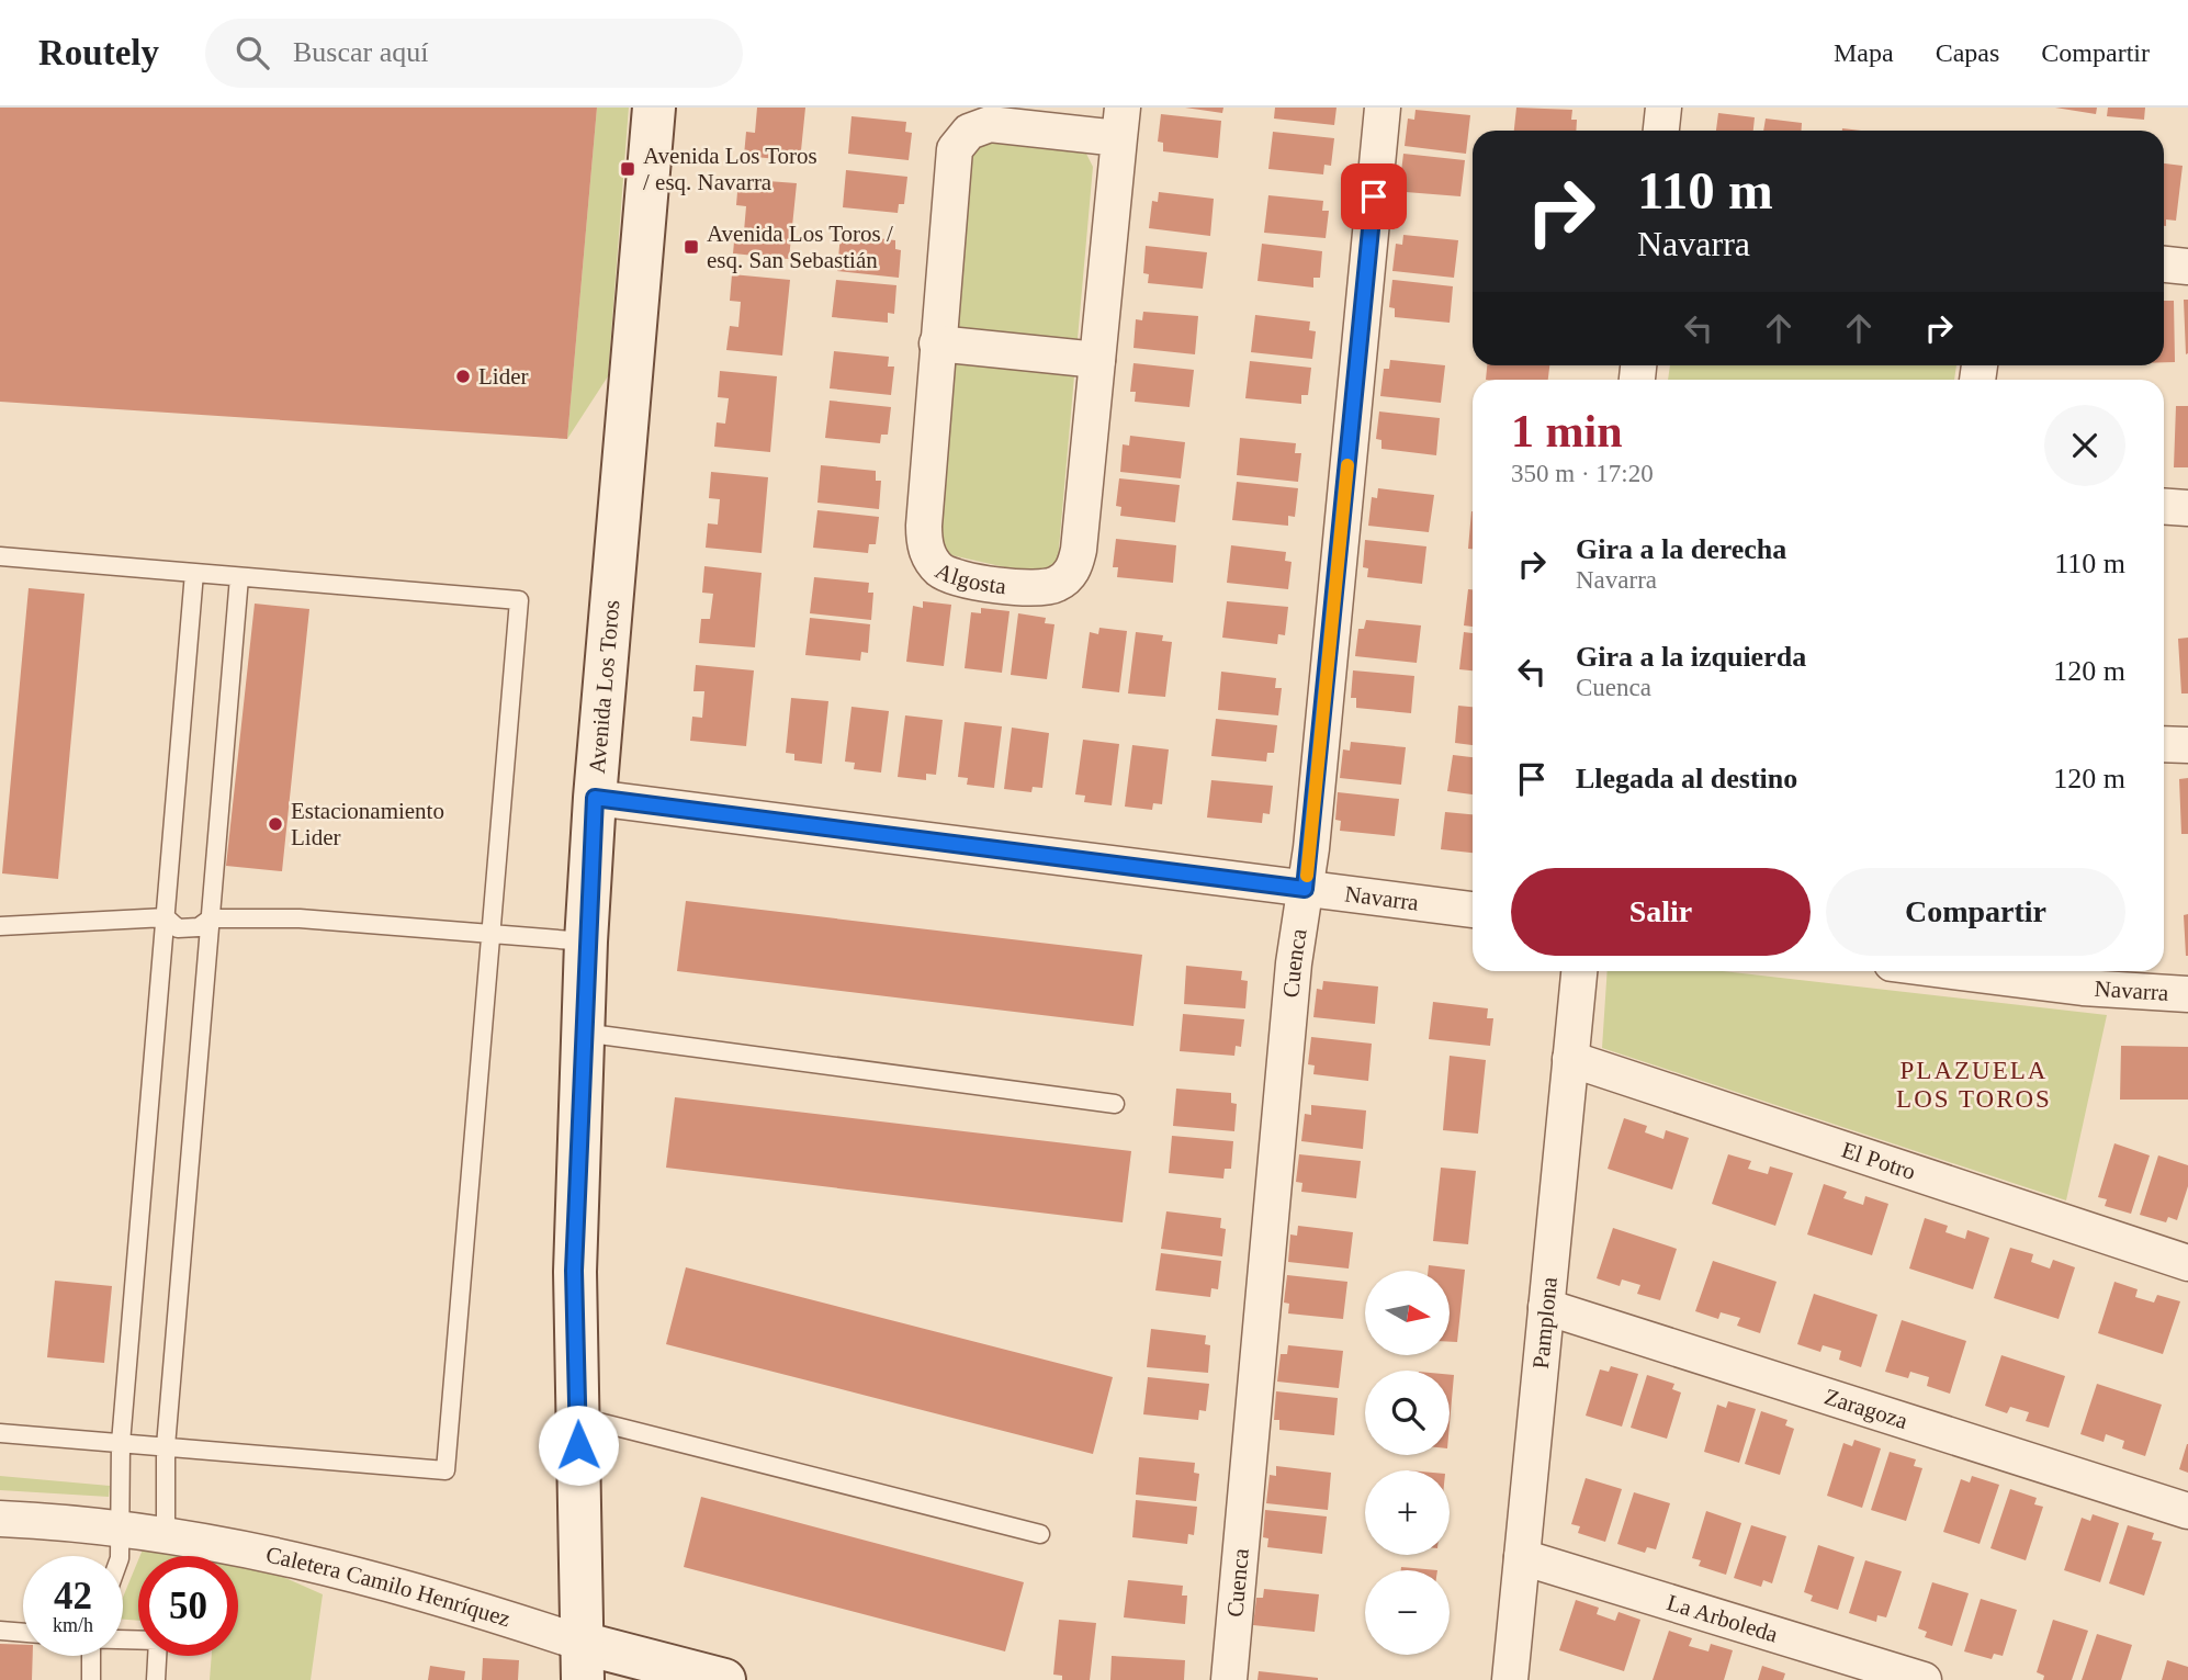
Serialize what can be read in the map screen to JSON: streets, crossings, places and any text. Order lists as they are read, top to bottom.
{
  "streets": {
    "main road": ["Avenida Los Toros", "Caletera Camilo Henríquez"],
    "street": [
      "Algosta",
      "Navarra",
      "Cuenca",
      "El Potro",
      "Pamplona",
      "Zaragoza",
      "La Arboleda"
    ]
  },
  "crossings": [
    ["Avenida Los Toros", "Navarra"],
    ["Avenida Los Toros", "Caletera Camilo Henríquez"],
    ["Navarra", "Cuenca"],
    ["El Potro", "Pamplona"],
    ["Pamplona", "Zaragoza"],
    ["Pamplona", "La Arboleda"]
  ],
  "districts": ["PLAZUELA LOS TOROS"],
  "places": {
    "transit": ["Avenida Los Toros / esq. Navarra", "Avenida Los Toros / esq. San Sebastián"],
    "other": ["Lider", "Estacionamiento Lider"]
  },
  "north": "right",
  "page": {
    "header": "Routely",
    "search": "Buscar aquí",
    "nav": ["Mapa", "Capas", "Compartir"],
    "turn": ["110 m", "Navarra"],
    "heading": ["1 min", "350 m · 17:20"],
    "list": [
      {
        "name": "Gira a la derecha",
        "note": "Navarra",
        "value": "110 m"
      },
      {
        "name": "Gira a la izquierda",
        "note": "Cuenca",
        "value": "120 m"
      },
      {
        "name": "Llegada al destino",
        "value": "120 m"
      }
    ],
    "buttons": ["Salir", "Compartir"],
    "map_buttons": ["+", "−"],
    "speed": "42 km/h",
    "limit": "50"
  }
}
